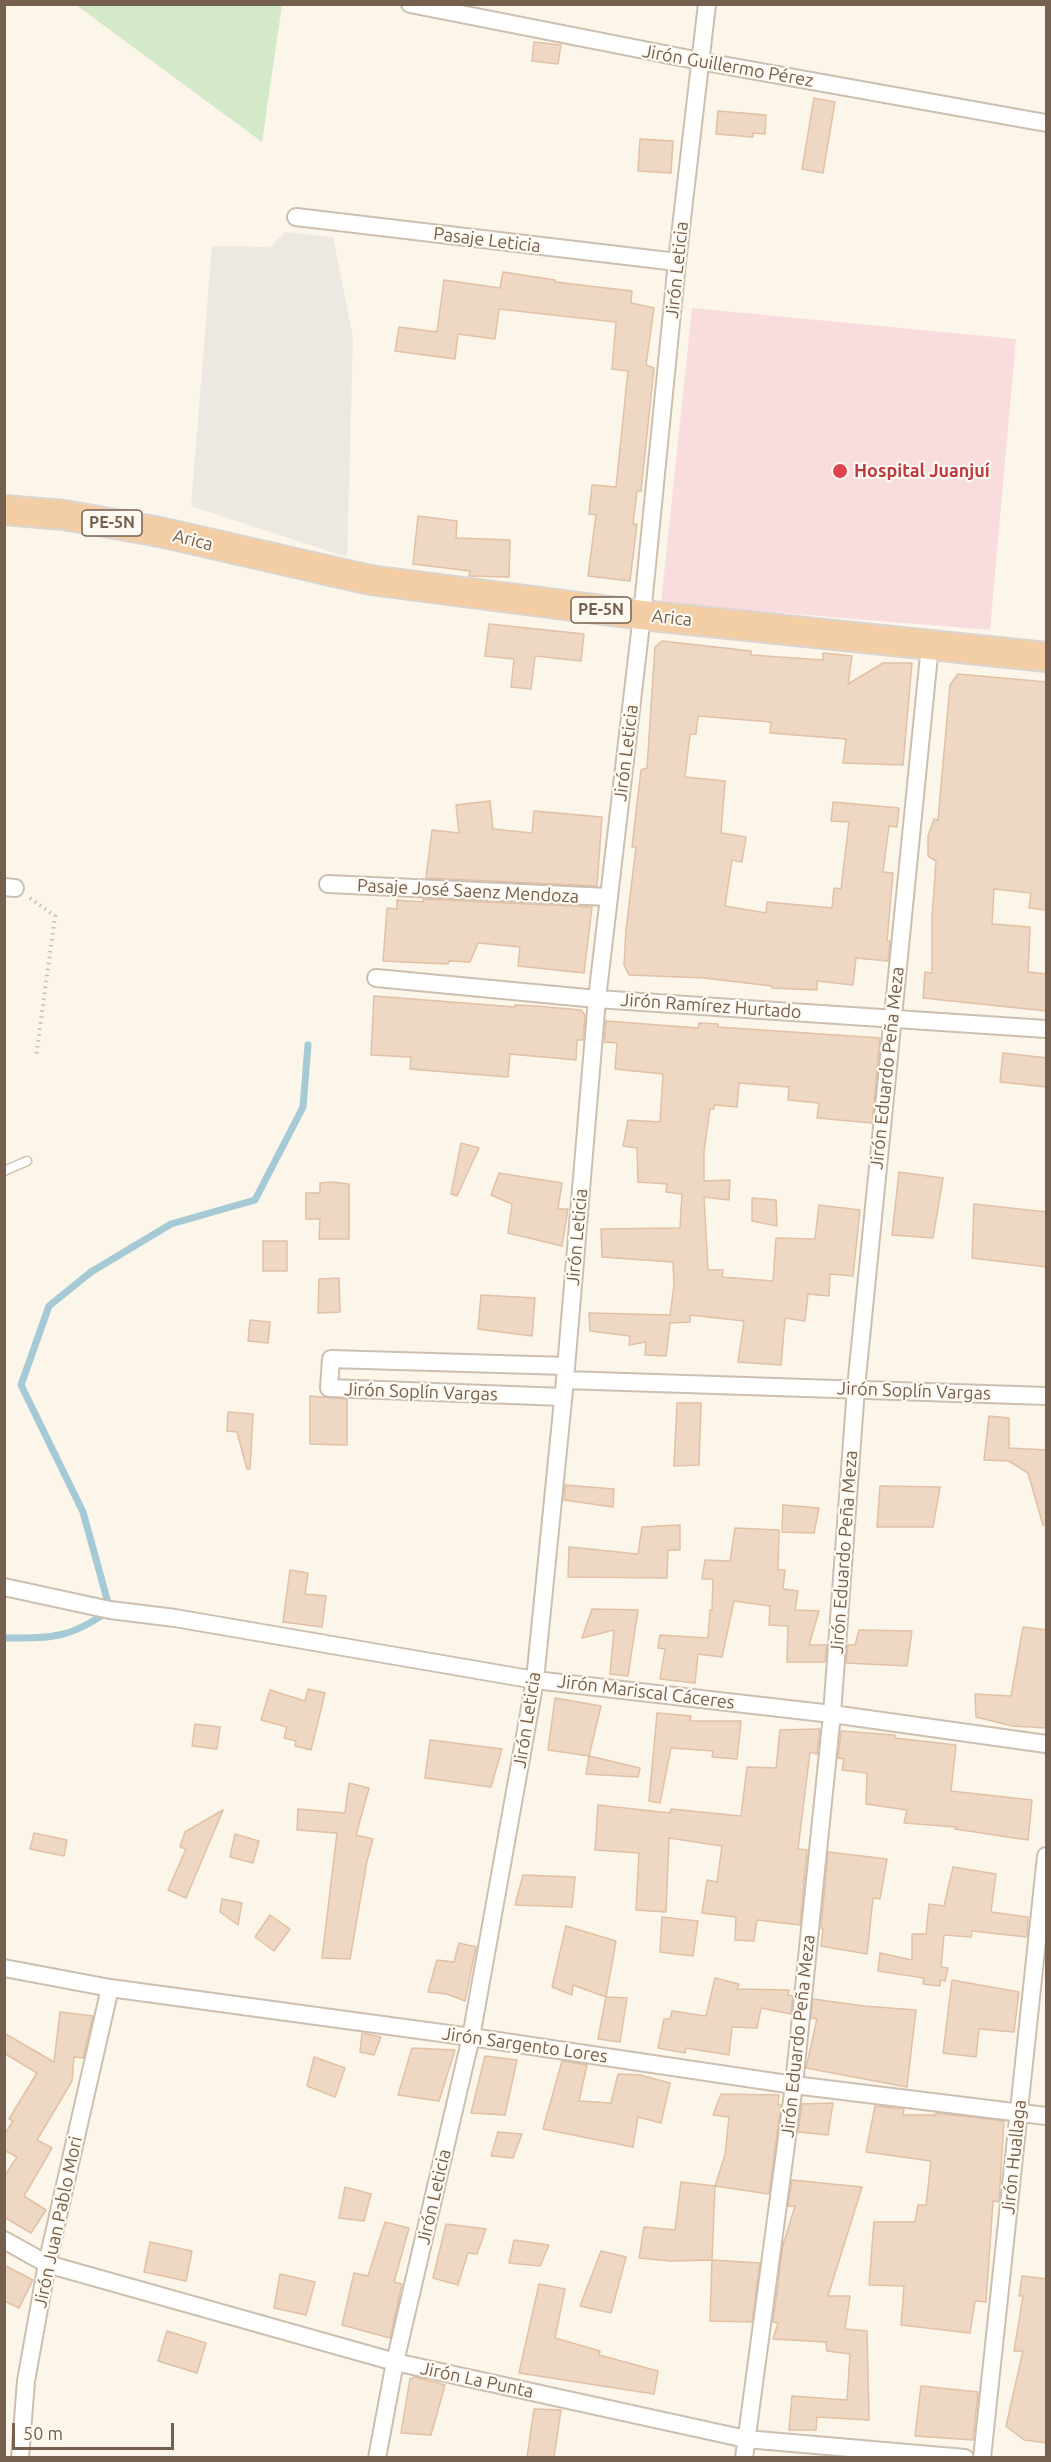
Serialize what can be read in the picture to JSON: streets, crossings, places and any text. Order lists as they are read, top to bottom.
{
  "streets": {
    "highway": ["PE-5N", "Arica"],
    "street": [
      "Jirón Guillermo Pérez",
      "Pasaje Leticia",
      "Jirón Leticia",
      "Pasaje José Saenz Mendoza",
      "Jirón Ramírez Hurtado",
      "Jirón Eduardo Peña Meza",
      "Jirón Soplín Vargas",
      "Jirón Mariscal Cáceres",
      "Jirón Sargento Lores",
      "Jirón Huallaga",
      "Jirón Juan Pablo Mori",
      "Jirón La Punta"
    ]
  },
  "crossings": [
    ["Jirón Guillermo Pérez", "Jirón Leticia"],
    ["Pasaje Leticia", "Jirón Leticia"],
    ["Jirón Leticia", "Arica"],
    ["Jirón Leticia", "Pasaje José Saenz Mendoza"],
    ["Jirón Leticia", "Jirón Ramírez Hurtado"],
    ["Jirón Leticia", "Jirón Soplín Vargas"],
    ["Jirón Leticia", "Jirón Mariscal Cáceres"],
    ["Jirón Leticia", "Jirón Sargento Lores"],
    ["Jirón Leticia", "Jirón La Punta"],
    ["Arica", "Jirón Eduardo Peña Meza"],
    ["Jirón Ramírez Hurtado", "Jirón Eduardo Peña Meza"],
    ["Jirón Eduardo Peña Meza", "Jirón Soplín Vargas"],
    ["Jirón Eduardo Peña Meza", "Jirón Mariscal Cáceres"],
    ["Jirón Eduardo Peña Meza", "Jirón Sargento Lores"],
    ["Jirón Eduardo Peña Meza", "Jirón La Punta"],
    ["Jirón Sargento Lores", "Jirón Huallaga"],
    ["Jirón Sargento Lores", "Jirón Juan Pablo Mori"],
    ["Jirón Juan Pablo Mori", "Jirón La Punta"]
  ],
  "places": ["Hospital Juanjuí"],
  "scale_bar": "50 m"
}
